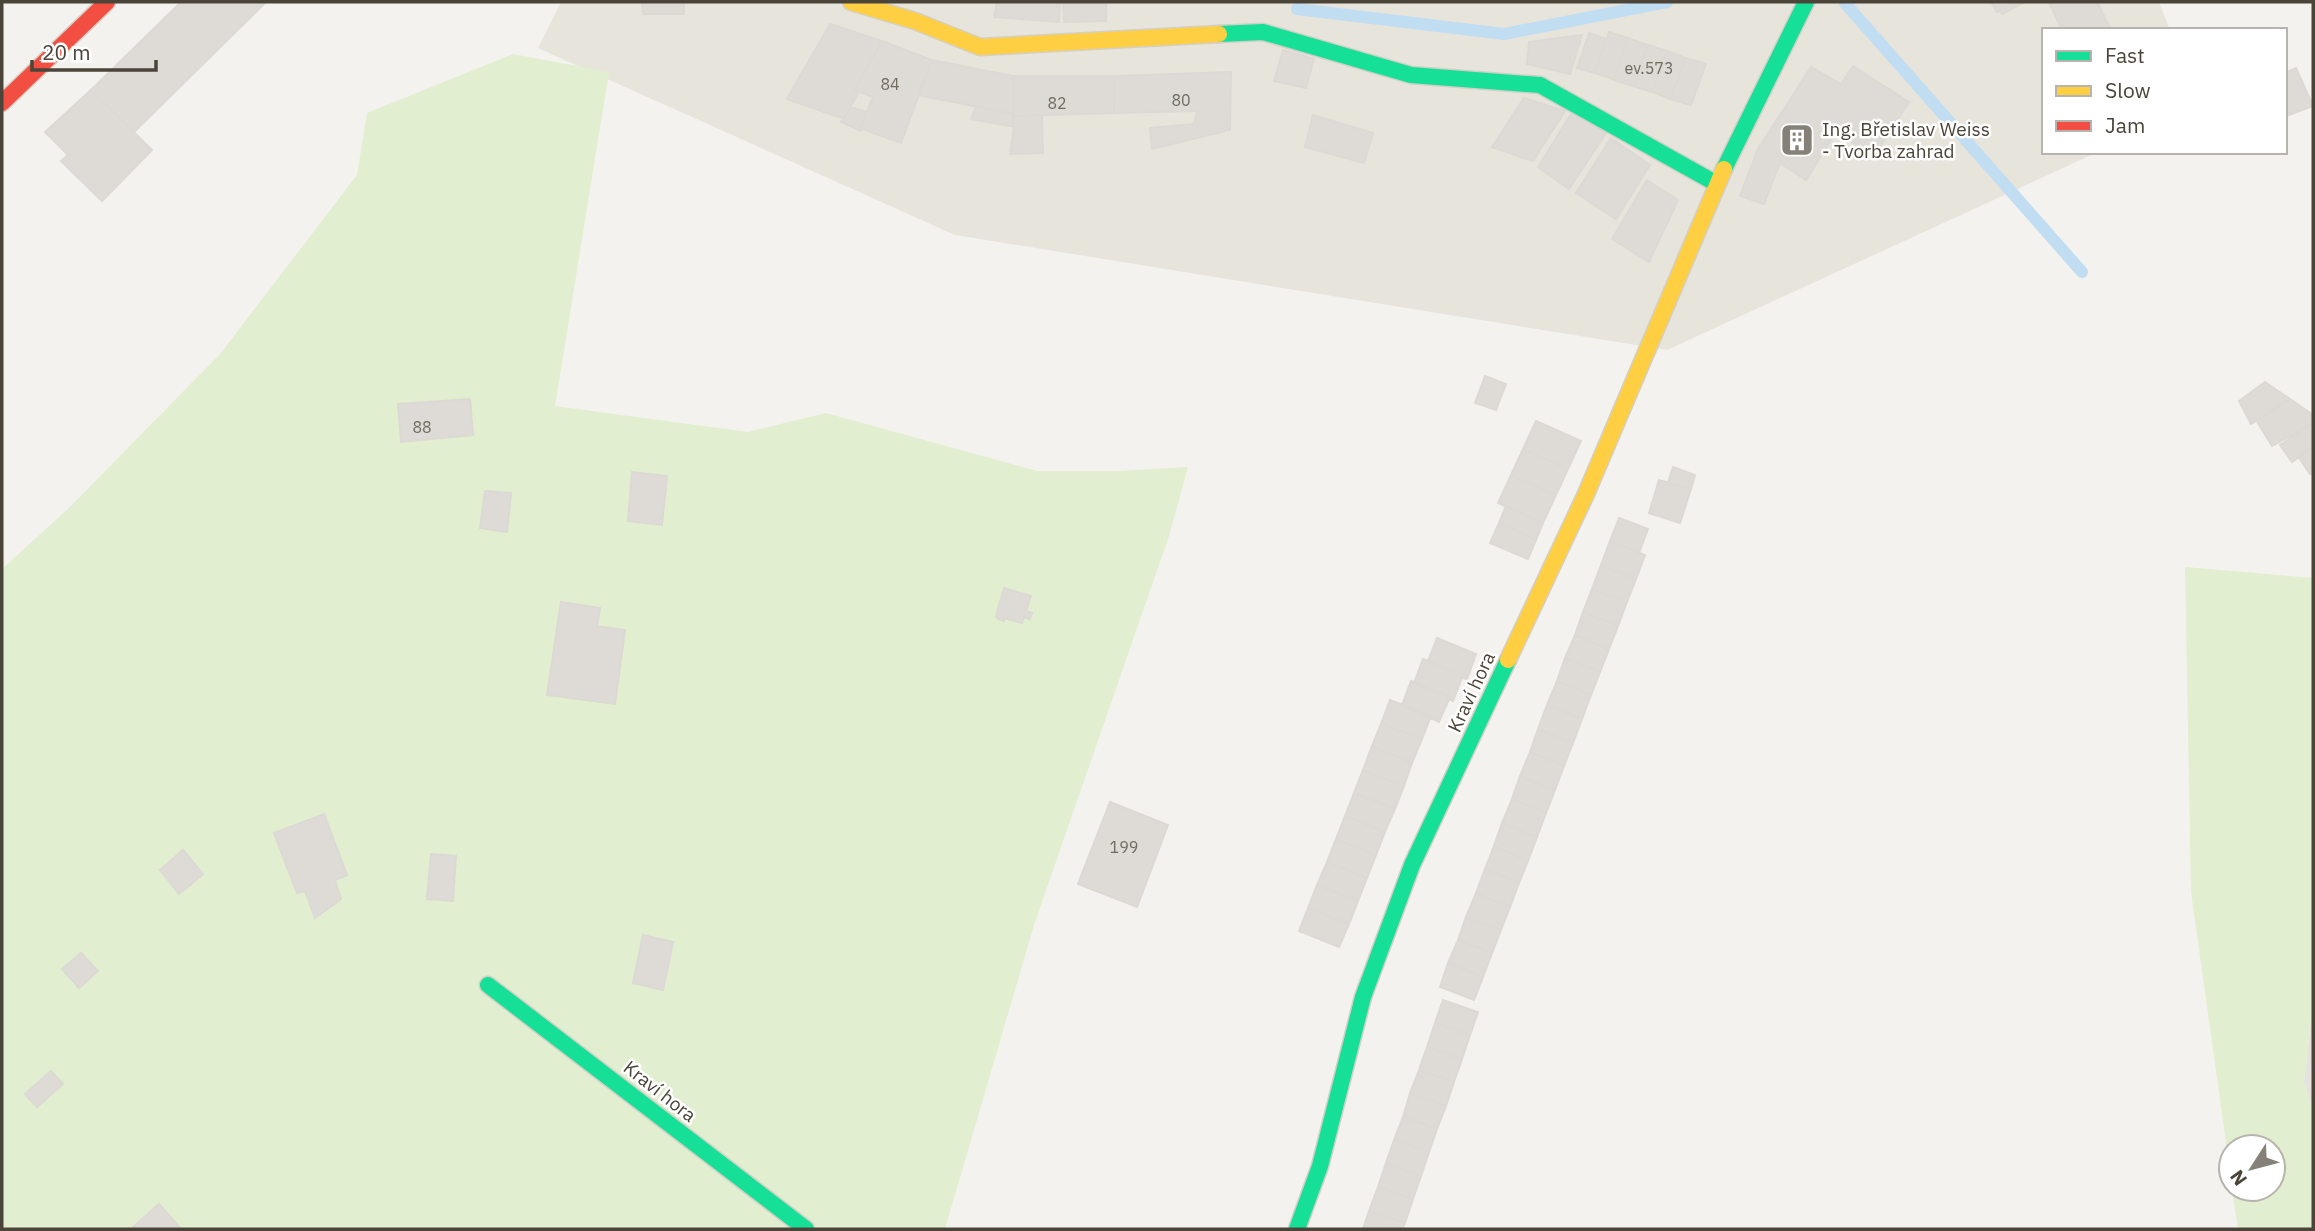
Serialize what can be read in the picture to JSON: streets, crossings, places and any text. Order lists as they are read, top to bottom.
{
  "streets": {
    "street": ["Kraví hora"]
  },
  "places": {
    "building": ["Ing. Břetislav Weiss - Tvorba zahrad"]
  },
  "house_numbers": [
    "ev.573",
    "84",
    "80",
    "82",
    "88",
    "199"
  ],
  "legend": ["Fast", "Slow", "Jam"],
  "scale_bar": "20 m",
  "north": "bottom left"
}
